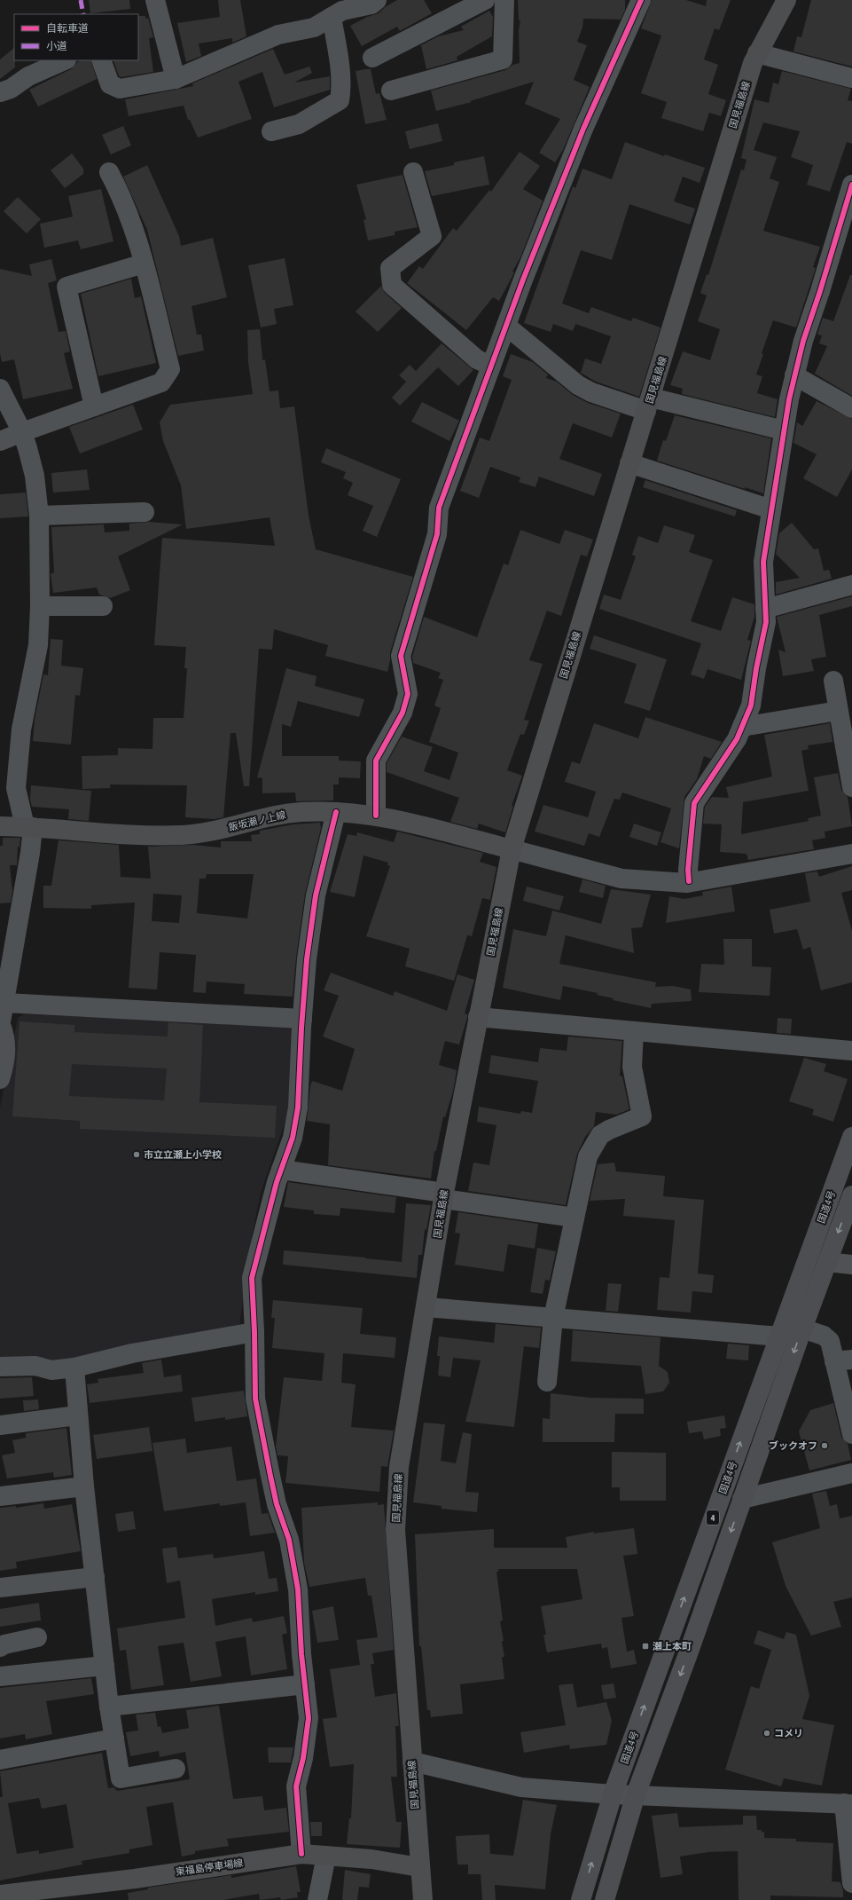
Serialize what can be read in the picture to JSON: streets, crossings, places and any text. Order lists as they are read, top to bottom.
{
  "streets": {
    "highway": ["国道4号", "4"],
    "main road": ["国見福島線", "飯坂瀬ノ上線", "東福島停車場線"]
  },
  "crossings": [
    ["国見福島線", "飯坂瀬ノ上線"],
    ["国見福島線", "東福島停車場線"]
  ],
  "places": {
    "other": ["市立立瀬上小学校", "ブックオフ", "コメリ"],
    "transit": ["瀬上本町"]
  },
  "legend": ["自転車道", "小道"]
}
